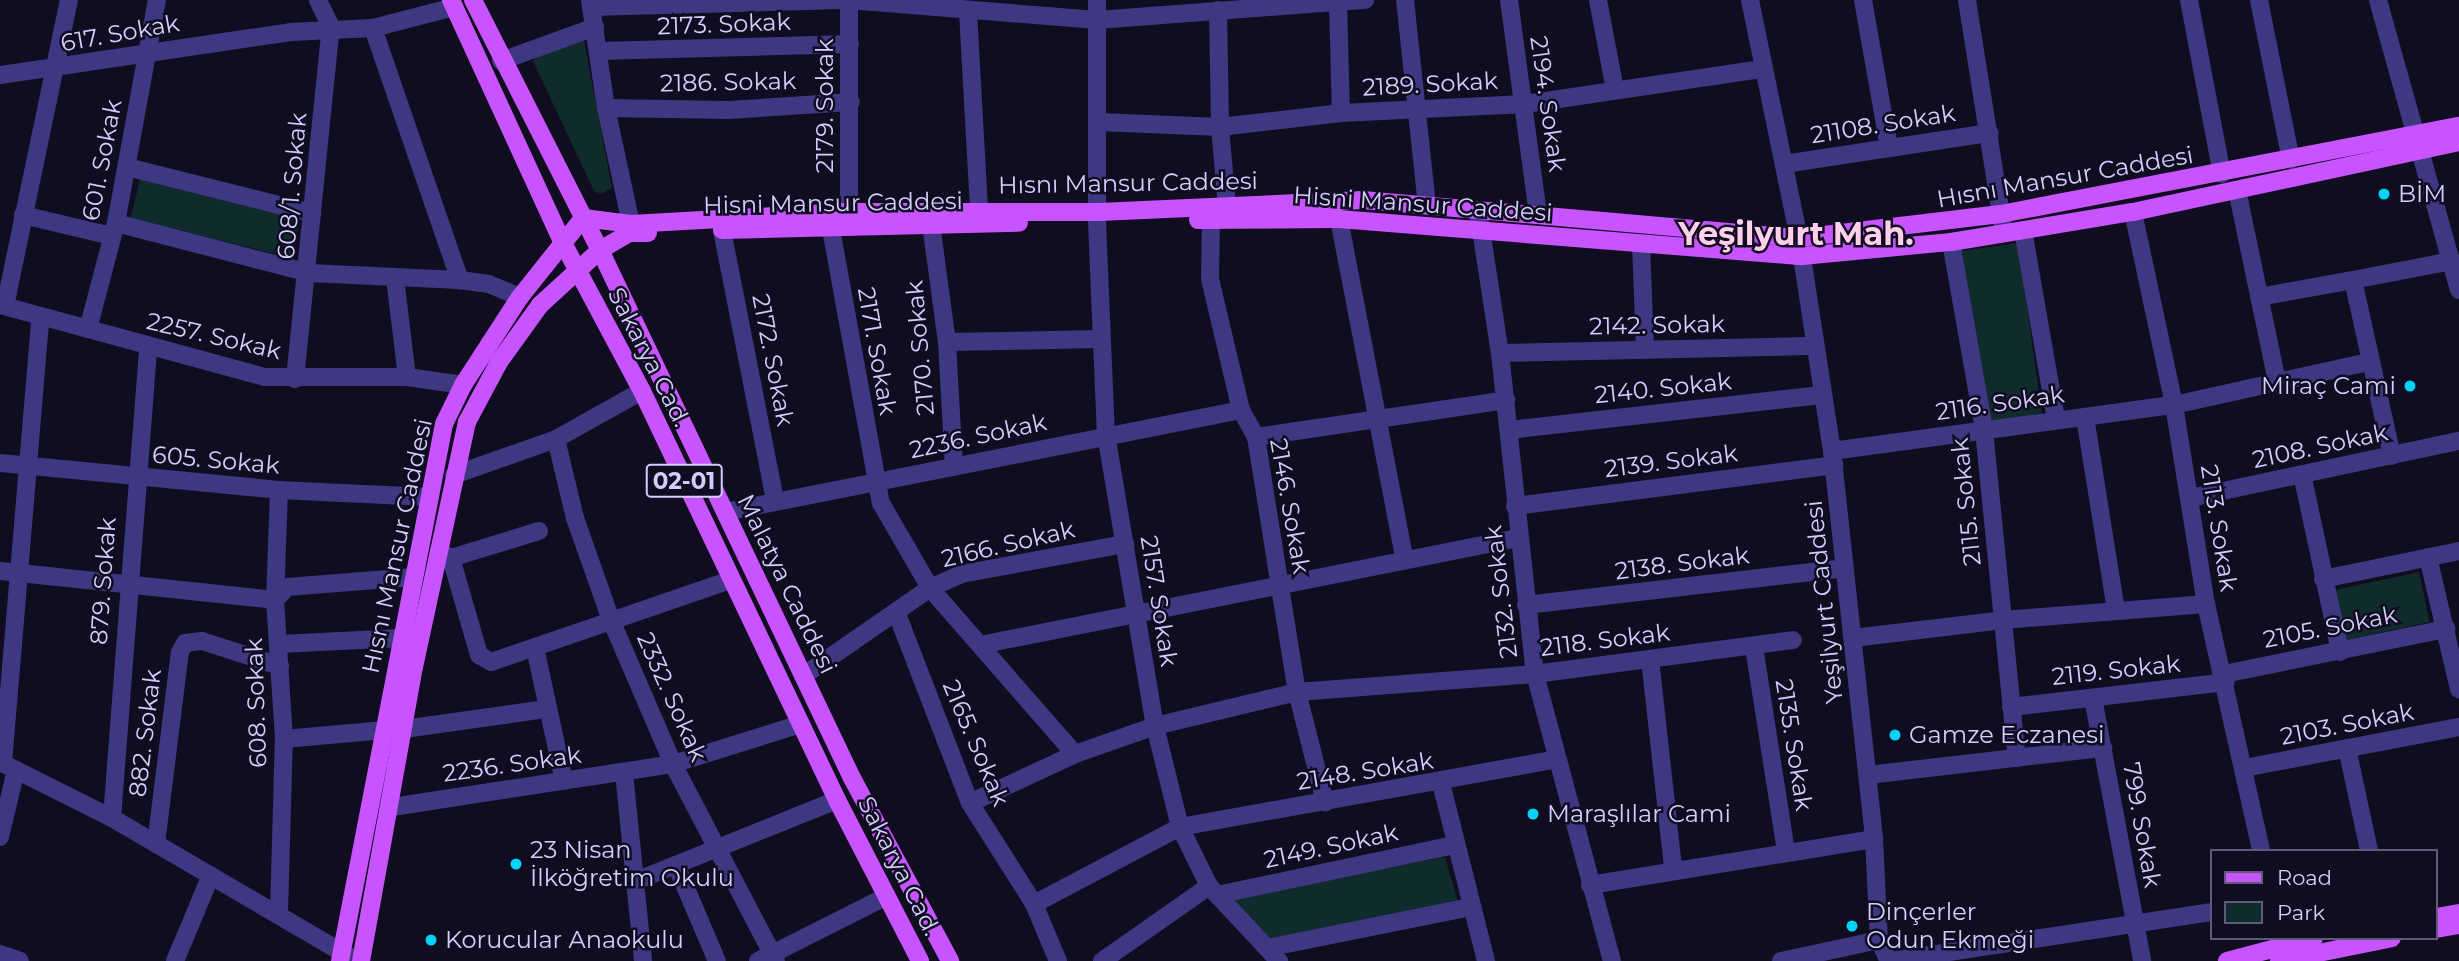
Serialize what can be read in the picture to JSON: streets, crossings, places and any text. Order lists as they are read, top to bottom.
{
  "streets": {
    "main road": [
      "Hısnı Mansur Caddesi",
      "Hisni Mansur Caddesi",
      "Sakarya Cad.",
      "02-01",
      "Malatya Caddesi"
    ],
    "street": [
      "2173. Sokak",
      "617. Sokak",
      "2186. Sokak",
      "2189. Sokak",
      "2194. Sokak",
      "2179. Sokak",
      "21108. Sokak",
      "601. Sokak",
      "608/1. Sokak",
      "2142. Sokak",
      "2257. Sokak",
      "2170. Sokak",
      "2171. Sokak",
      "2172. Sokak",
      "2140. Sokak",
      "2116. Sokak",
      "2236. Sokak",
      "2108. Sokak",
      "605. Sokak",
      "2139. Sokak",
      "2115. Sokak",
      "2146. Sokak",
      "2113. Sokak",
      "2166. Sokak",
      "2138. Sokak",
      "879. Sokak",
      "2132. Sokak",
      "2157. Sokak",
      "Yeşilyurt Caddesi",
      "2105. Sokak",
      "2118. Sokak",
      "2119. Sokak",
      "2332. Sokak",
      "608. Sokak",
      "2103. Sokak",
      "882. Sokak",
      "2165. Sokak",
      "2135. Sokak",
      "2148. Sokak",
      "799. Sokak",
      "2149. Sokak"
    ]
  },
  "crossings": [
    ["2173. Sokak", "2179. Sokak"],
    ["617. Sokak", "601. Sokak"],
    ["617. Sokak", "608/1. Sokak"],
    ["617. Sokak", "Sakarya Cad."],
    ["2186. Sokak", "2179. Sokak"],
    ["2189. Sokak", "2194. Sokak"],
    ["2189. Sokak", "2157. Sokak"],
    ["2189. Sokak", "Yeşilyurt Caddesi"],
    ["2194. Sokak", "Hısnı Mansur Caddesi"],
    ["2179. Sokak", "Hısnı Mansur Caddesi"],
    ["21108. Sokak", "Yeşilyurt Caddesi"],
    ["601. Sokak", "2257. Sokak"],
    ["Hısnı Mansur Caddesi", "Hisni Mansur Caddesi"],
    ["Hısnı Mansur Caddesi", "2257. Sokak"],
    ["Hısnı Mansur Caddesi", "Sakarya Cad."],
    ["Hısnı Mansur Caddesi", "605. Sokak"],
    ["Hısnı Mansur Caddesi", "Malatya Caddesi"],
    ["Hısnı Mansur Caddesi", "2132. Sokak"],
    ["Hısnı Mansur Caddesi", "2157. Sokak"],
    ["Hısnı Mansur Caddesi", "Yeşilyurt Caddesi"],
    ["608/1. Sokak", "2257. Sokak"],
    ["Hisni Mansur Caddesi", "2170. Sokak"],
    ["Hisni Mansur Caddesi", "2171. Sokak"],
    ["Hisni Mansur Caddesi", "Sakarya Cad."],
    ["Hisni Mansur Caddesi", "2172. Sokak"],
    ["Hisni Mansur Caddesi", "2236. Sokak"],
    ["Hisni Mansur Caddesi", "2115. Sokak"],
    ["Hisni Mansur Caddesi", "2146. Sokak"],
    ["Hisni Mansur Caddesi", "2113. Sokak"],
    ["Hisni Mansur Caddesi", "Malatya Caddesi"],
    ["Hisni Mansur Caddesi", "2132. Sokak"],
    ["Hisni Mansur Caddesi", "2157. Sokak"],
    ["Hisni Mansur Caddesi", "Yeşilyurt Caddesi"],
    ["2142. Sokak", "2132. Sokak"],
    ["2142. Sokak", "Yeşilyurt Caddesi"],
    ["2257. Sokak", "879. Sokak"],
    ["2170. Sokak", "2236. Sokak"],
    ["2171. Sokak", "2236. Sokak"],
    ["2171. Sokak", "2166. Sokak"],
    ["2171. Sokak", "2118. Sokak"],
    ["Sakarya Cad.", "2236. Sokak"],
    ["2172. Sokak", "2236. Sokak"],
    ["2140. Sokak", "2132. Sokak"],
    ["2140. Sokak", "Yeşilyurt Caddesi"],
    ["2116. Sokak", "2139. Sokak"],
    ["2116. Sokak", "2115. Sokak"],
    ["2116. Sokak", "2113. Sokak"],
    ["2116. Sokak", "Yeşilyurt Caddesi"],
    ["2236. Sokak", "2146. Sokak"],
    ["2236. Sokak", "Malatya Caddesi"],
    ["2236. Sokak", "2157. Sokak"],
    ["2236. Sokak", "2332. Sokak"],
    ["2108. Sokak", "2113. Sokak"],
    ["605. Sokak", "879. Sokak"],
    ["605. Sokak", "608. Sokak"],
    ["2139. Sokak", "2132. Sokak"],
    ["2139. Sokak", "Yeşilyurt Caddesi"],
    ["2115. Sokak", "2119. Sokak"],
    ["2146. Sokak", "2118. Sokak"],
    ["2146. Sokak", "2148. Sokak"],
    ["2113. Sokak", "2105. Sokak"],
    ["2113. Sokak", "2119. Sokak"],
    ["2113. Sokak", "2103. Sokak"],
    ["2166. Sokak", "Malatya Caddesi"],
    ["2166. Sokak", "2157. Sokak"],
    ["2166. Sokak", "2165. Sokak"],
    ["2138. Sokak", "2132. Sokak"],
    ["2138. Sokak", "Yeşilyurt Caddesi"],
    ["2132. Sokak", "2118. Sokak"],
    ["2132. Sokak", "2148. Sokak"],
    ["2157. Sokak", "2118. Sokak"],
    ["2157. Sokak", "2148. Sokak"],
    ["2157. Sokak", "2149. Sokak"],
    ["2105. Sokak", "2119. Sokak"],
    ["2118. Sokak", "2165. Sokak"],
    ["2118. Sokak", "2135. Sokak"],
    ["2119. Sokak", "799. Sokak"],
    ["608. Sokak", "882. Sokak"],
    ["2165. Sokak", "2148. Sokak"]
  ],
  "districts": ["Yeşilyurt Mah."],
  "places": [
    "BİM",
    "Miraç Cami",
    "Gamze Eczanesi",
    "Maraşlılar Cami",
    "23 Nisan İlköğretim Okulu",
    "Dinçerler Odun Ekmeği",
    "Korucular Anaokulu"
  ],
  "legend": ["Road", "Park"]
}
